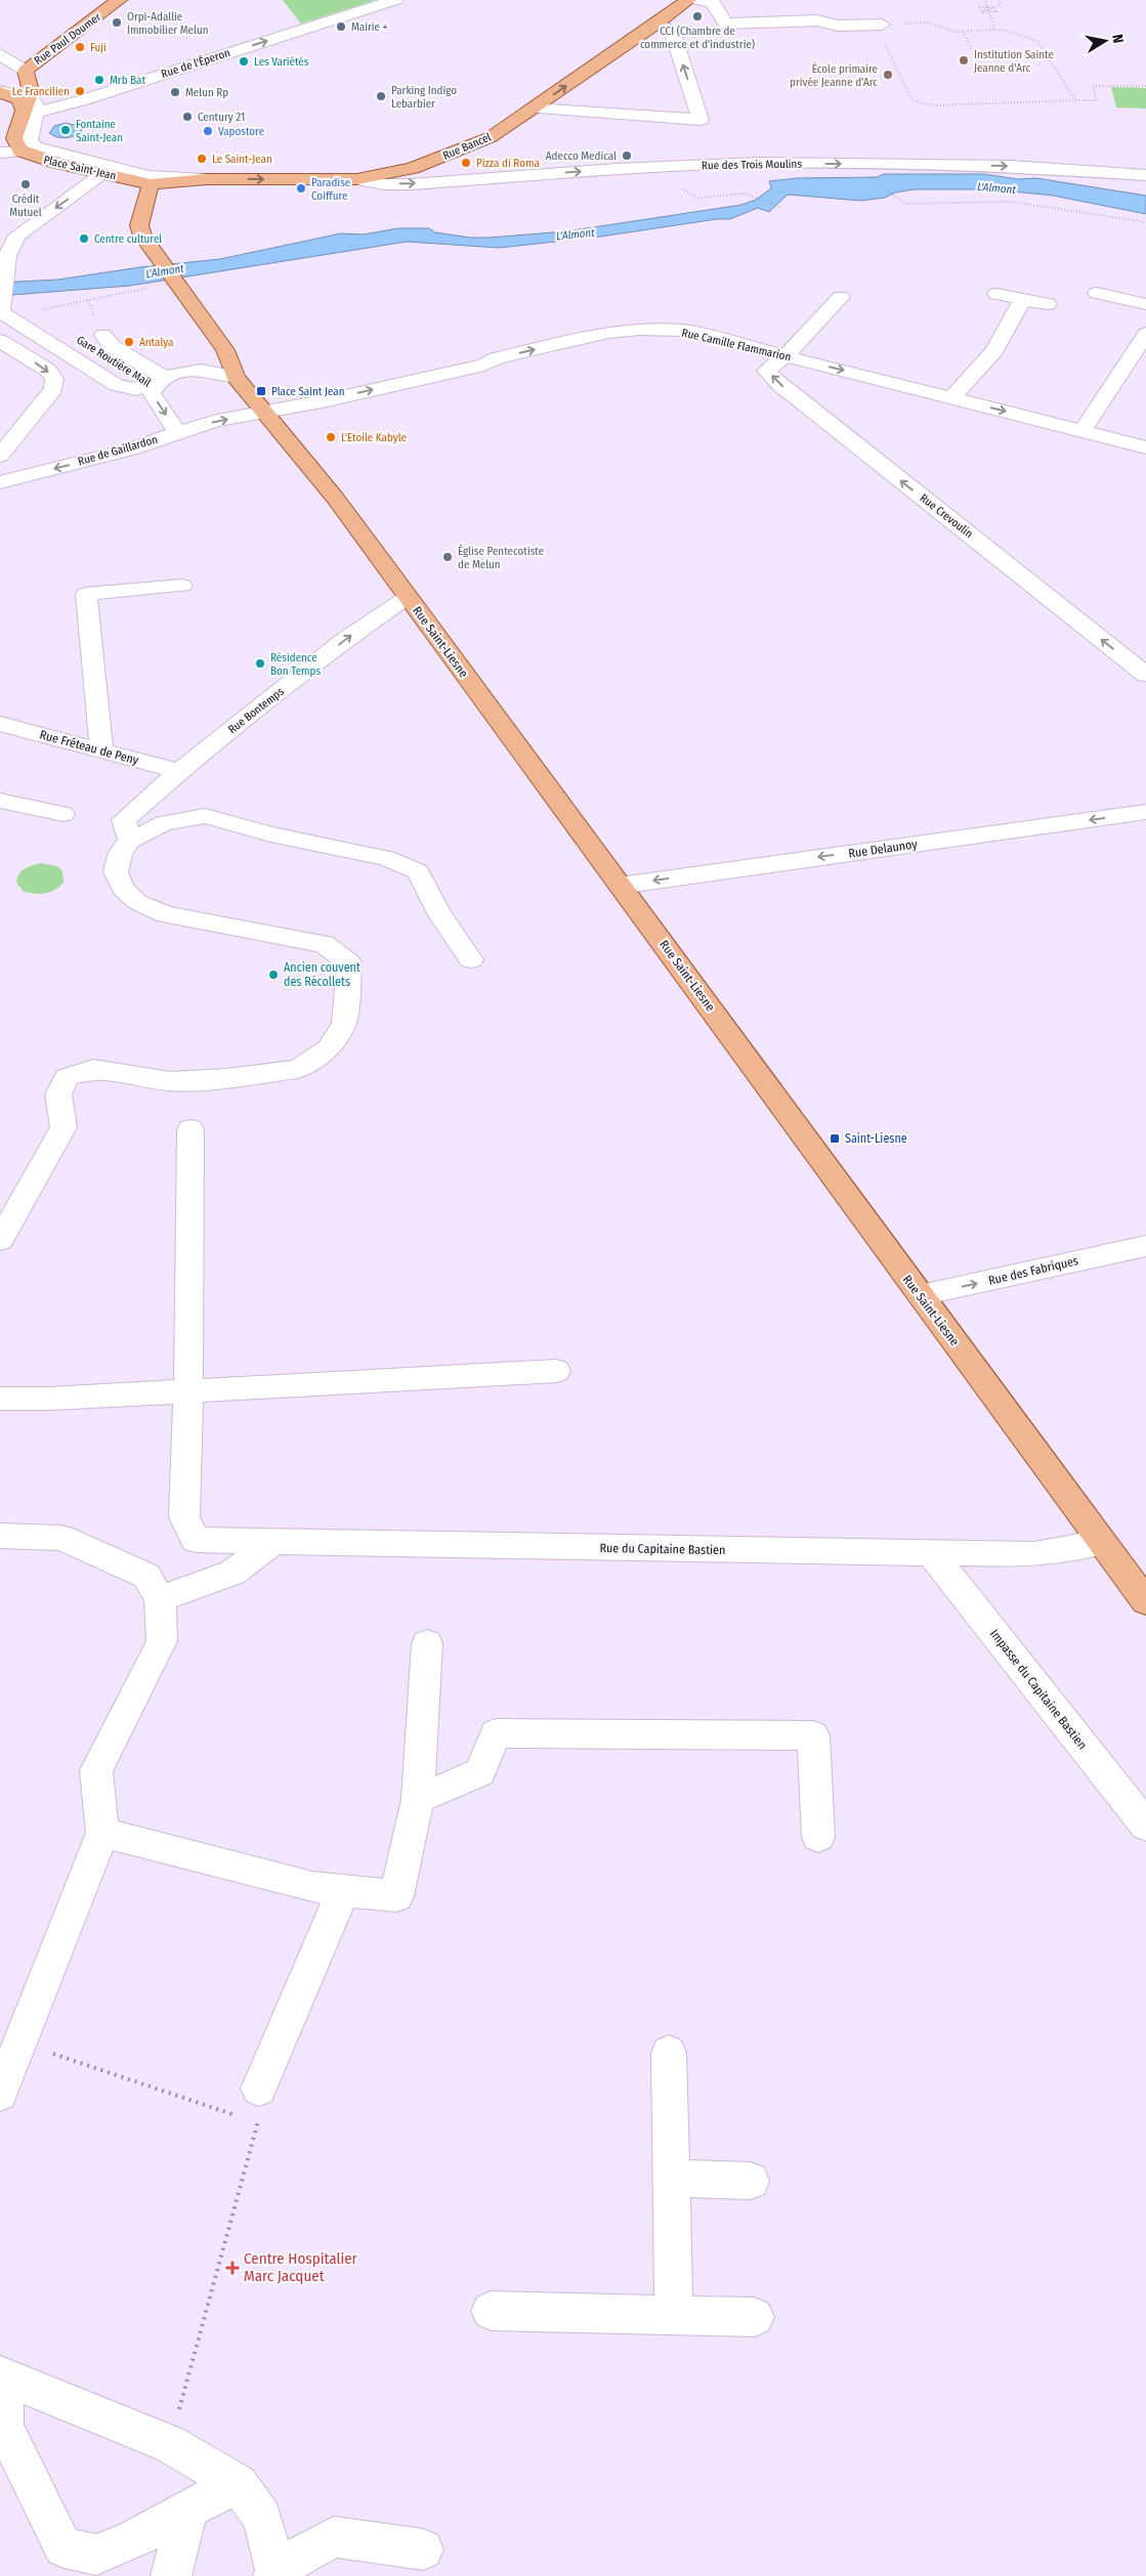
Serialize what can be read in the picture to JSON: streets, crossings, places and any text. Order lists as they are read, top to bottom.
{
  "streets": {
    "main road": [
      "Rue Paul Doumer",
      "Rue Bancel",
      "Place Saint-Jean",
      "Rue Saint-Liesne"
    ],
    "street": [
      "Rue de l'Éperon",
      "Rue des Trois Moulins",
      "Rue Camille Flammarion",
      "Gare Routière Mail",
      "Rue de Gaillardon",
      "Rue Crevoulin",
      "Rue Bontemps",
      "Rue Fréteau de Peny",
      "Rue Delaunoy",
      "Rue des Fabriques",
      "Rue du Capitaine Bastien",
      "Impasse du Capitaine Bastien"
    ]
  },
  "crossings": [
    ["Rue Paul Doumer", "Rue de l'Éperon"],
    ["Rue Bancel", "Rue des Trois Moulins"],
    ["Rue Bancel", "Place Saint-Jean"],
    ["Place Saint-Jean", "Rue Saint-Liesne"],
    ["Rue Camille Flammarion", "Rue de Gaillardon"],
    ["Rue Camille Flammarion", "Rue Crevoulin"],
    ["Rue Camille Flammarion", "Rue Saint-Liesne"],
    ["Rue de Gaillardon", "Rue Saint-Liesne"],
    ["Rue Saint-Liesne", "Rue Bontemps"],
    ["Rue Saint-Liesne", "Rue Delaunoy"],
    ["Rue Saint-Liesne", "Rue des Fabriques"],
    ["Rue Saint-Liesne", "Rue du Capitaine Bastien"],
    ["Rue Bontemps", "Rue Fréteau de Peny"],
    ["Rue du Capitaine Bastien", "Impasse du Capitaine Bastien"]
  ],
  "one_way": [
    "Rue de l'Éperon",
    "Rue Bancel",
    "Rue Camille Flammarion",
    "Rue Crevoulin",
    "Rue Bontemps",
    "Rue Delaunoy",
    "Rue des Fabriques"
  ],
  "water": ["L'Almont"],
  "places": {
    "other": [
      "CCI (Chambre de commerce et d'industrie)",
      "Orpi-Adallie Immobilier Melun",
      "Mairie +",
      "Fuji",
      "Institution Sainte Jeanne d'Arc",
      "Les Variétés",
      "École primaire privée Jeanne d'Arc",
      "Mrb Bat",
      "Le Francilien",
      "Melun Rp",
      "Parking Indigo Lebarbier",
      "Century 21",
      "Fontaine Saint-Jean",
      "Vapostore",
      "Adecco Medical",
      "Le Saint-Jean",
      "Pizza di Roma",
      "Crédit Mutuel",
      "Paradise Coiffure",
      "Centre culturel",
      "Antalya",
      "L'Etoile Kabyle",
      "Église Pentecotiste de Melun",
      "Résidence Bon Temps",
      "Ancien couvent des Récollets"
    ],
    "transit": ["Place Saint Jean", "Saint-Liesne"],
    "health": ["Centre Hospitalier Marc Jacquet"]
  },
  "north": "right"
}
